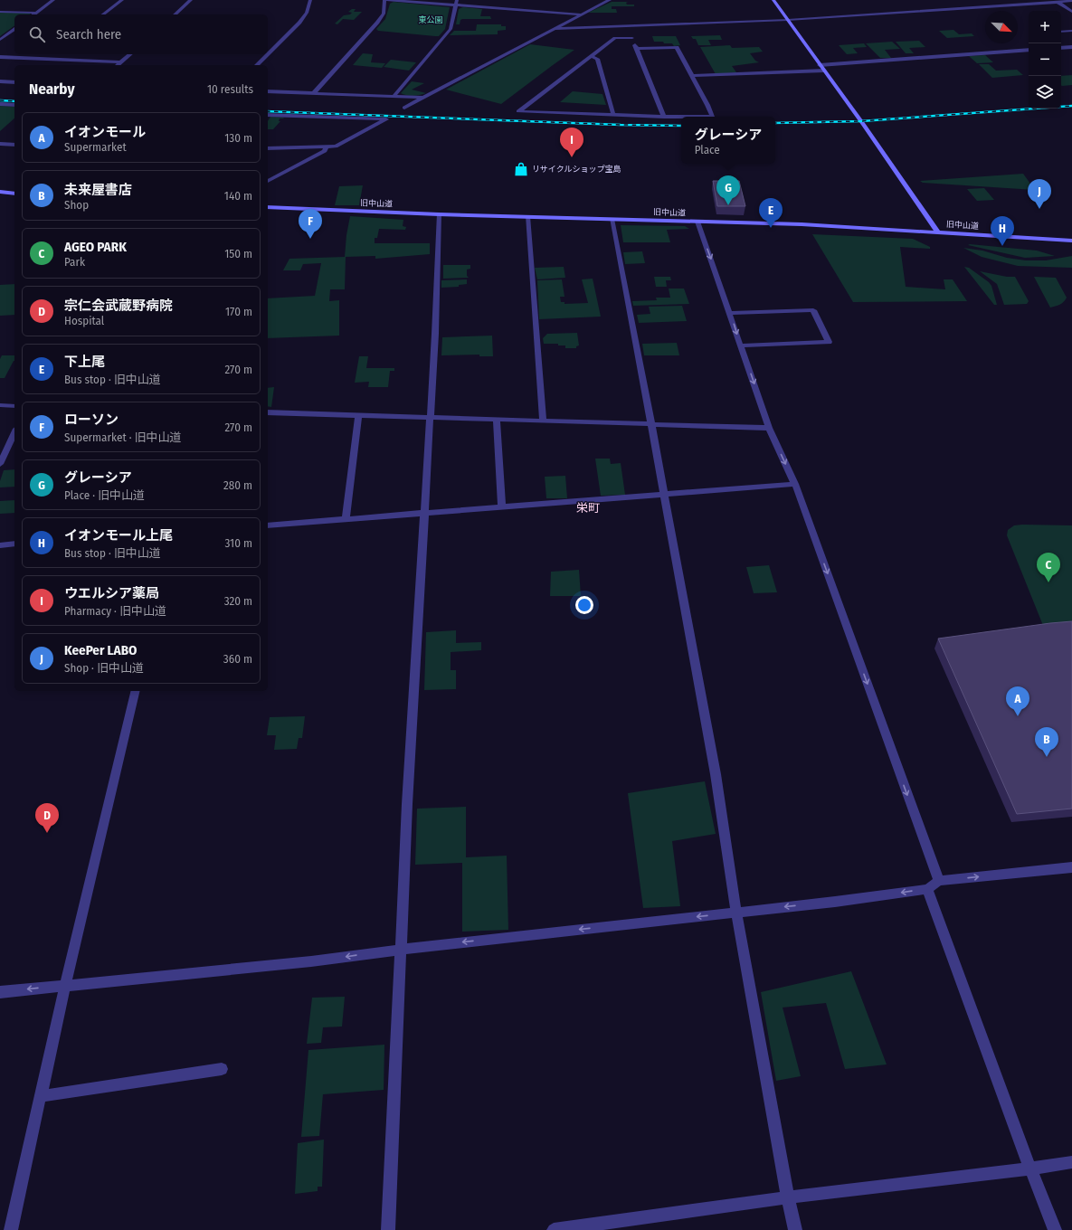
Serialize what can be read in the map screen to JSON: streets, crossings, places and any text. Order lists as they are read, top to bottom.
{
  "streets": {
    "main road": ["旧中山道"]
  },
  "districts": ["栄町"],
  "parks": ["東公園"],
  "places": {
    "shop": ["リサイクルショップ宝島"]
  },
  "north": "bottom right",
  "page": {
    "map_buttons": ["+", "−"],
    "search": "Search here",
    "heading": ["Nearby", "10 results"],
    "list": [
      {
        "mark": "A",
        "name": "イオンモール",
        "note": "Supermarket",
        "value": "130 m"
      },
      {
        "mark": "B",
        "name": "未来屋書店",
        "note": "Shop",
        "value": "140 m"
      },
      {
        "mark": "C",
        "name": "AGEO PARK",
        "note": "Park",
        "value": "150 m"
      },
      {
        "mark": "D",
        "name": "宗仁会武蔵野病院",
        "note": "Hospital",
        "value": "170 m"
      },
      {
        "mark": "E",
        "name": "下上尾",
        "note": "Bus stop · 旧中山道",
        "value": "270 m"
      },
      {
        "mark": "F",
        "name": "ローソン",
        "note": "Supermarket · 旧中山道",
        "value": "270 m"
      },
      {
        "mark": "G",
        "name": "グレーシア",
        "note": "Place · 旧中山道",
        "value": "280 m"
      },
      {
        "mark": "H",
        "name": "イオンモール上尾",
        "note": "Bus stop · 旧中山道",
        "value": "310 m"
      },
      {
        "mark": "I",
        "name": "ウエルシア薬局",
        "note": "Pharmacy · 旧中山道",
        "value": "320 m"
      },
      {
        "mark": "J",
        "name": "KeePer LABO",
        "note": "Shop · 旧中山道",
        "value": "360 m"
      }
    ],
    "popup": ["グレーシア", "Place"],
    "pins": [
      "I",
      "G",
      "J",
      "E",
      "F",
      "H",
      "C",
      "A",
      "B",
      "D"
    ]
  }
}
